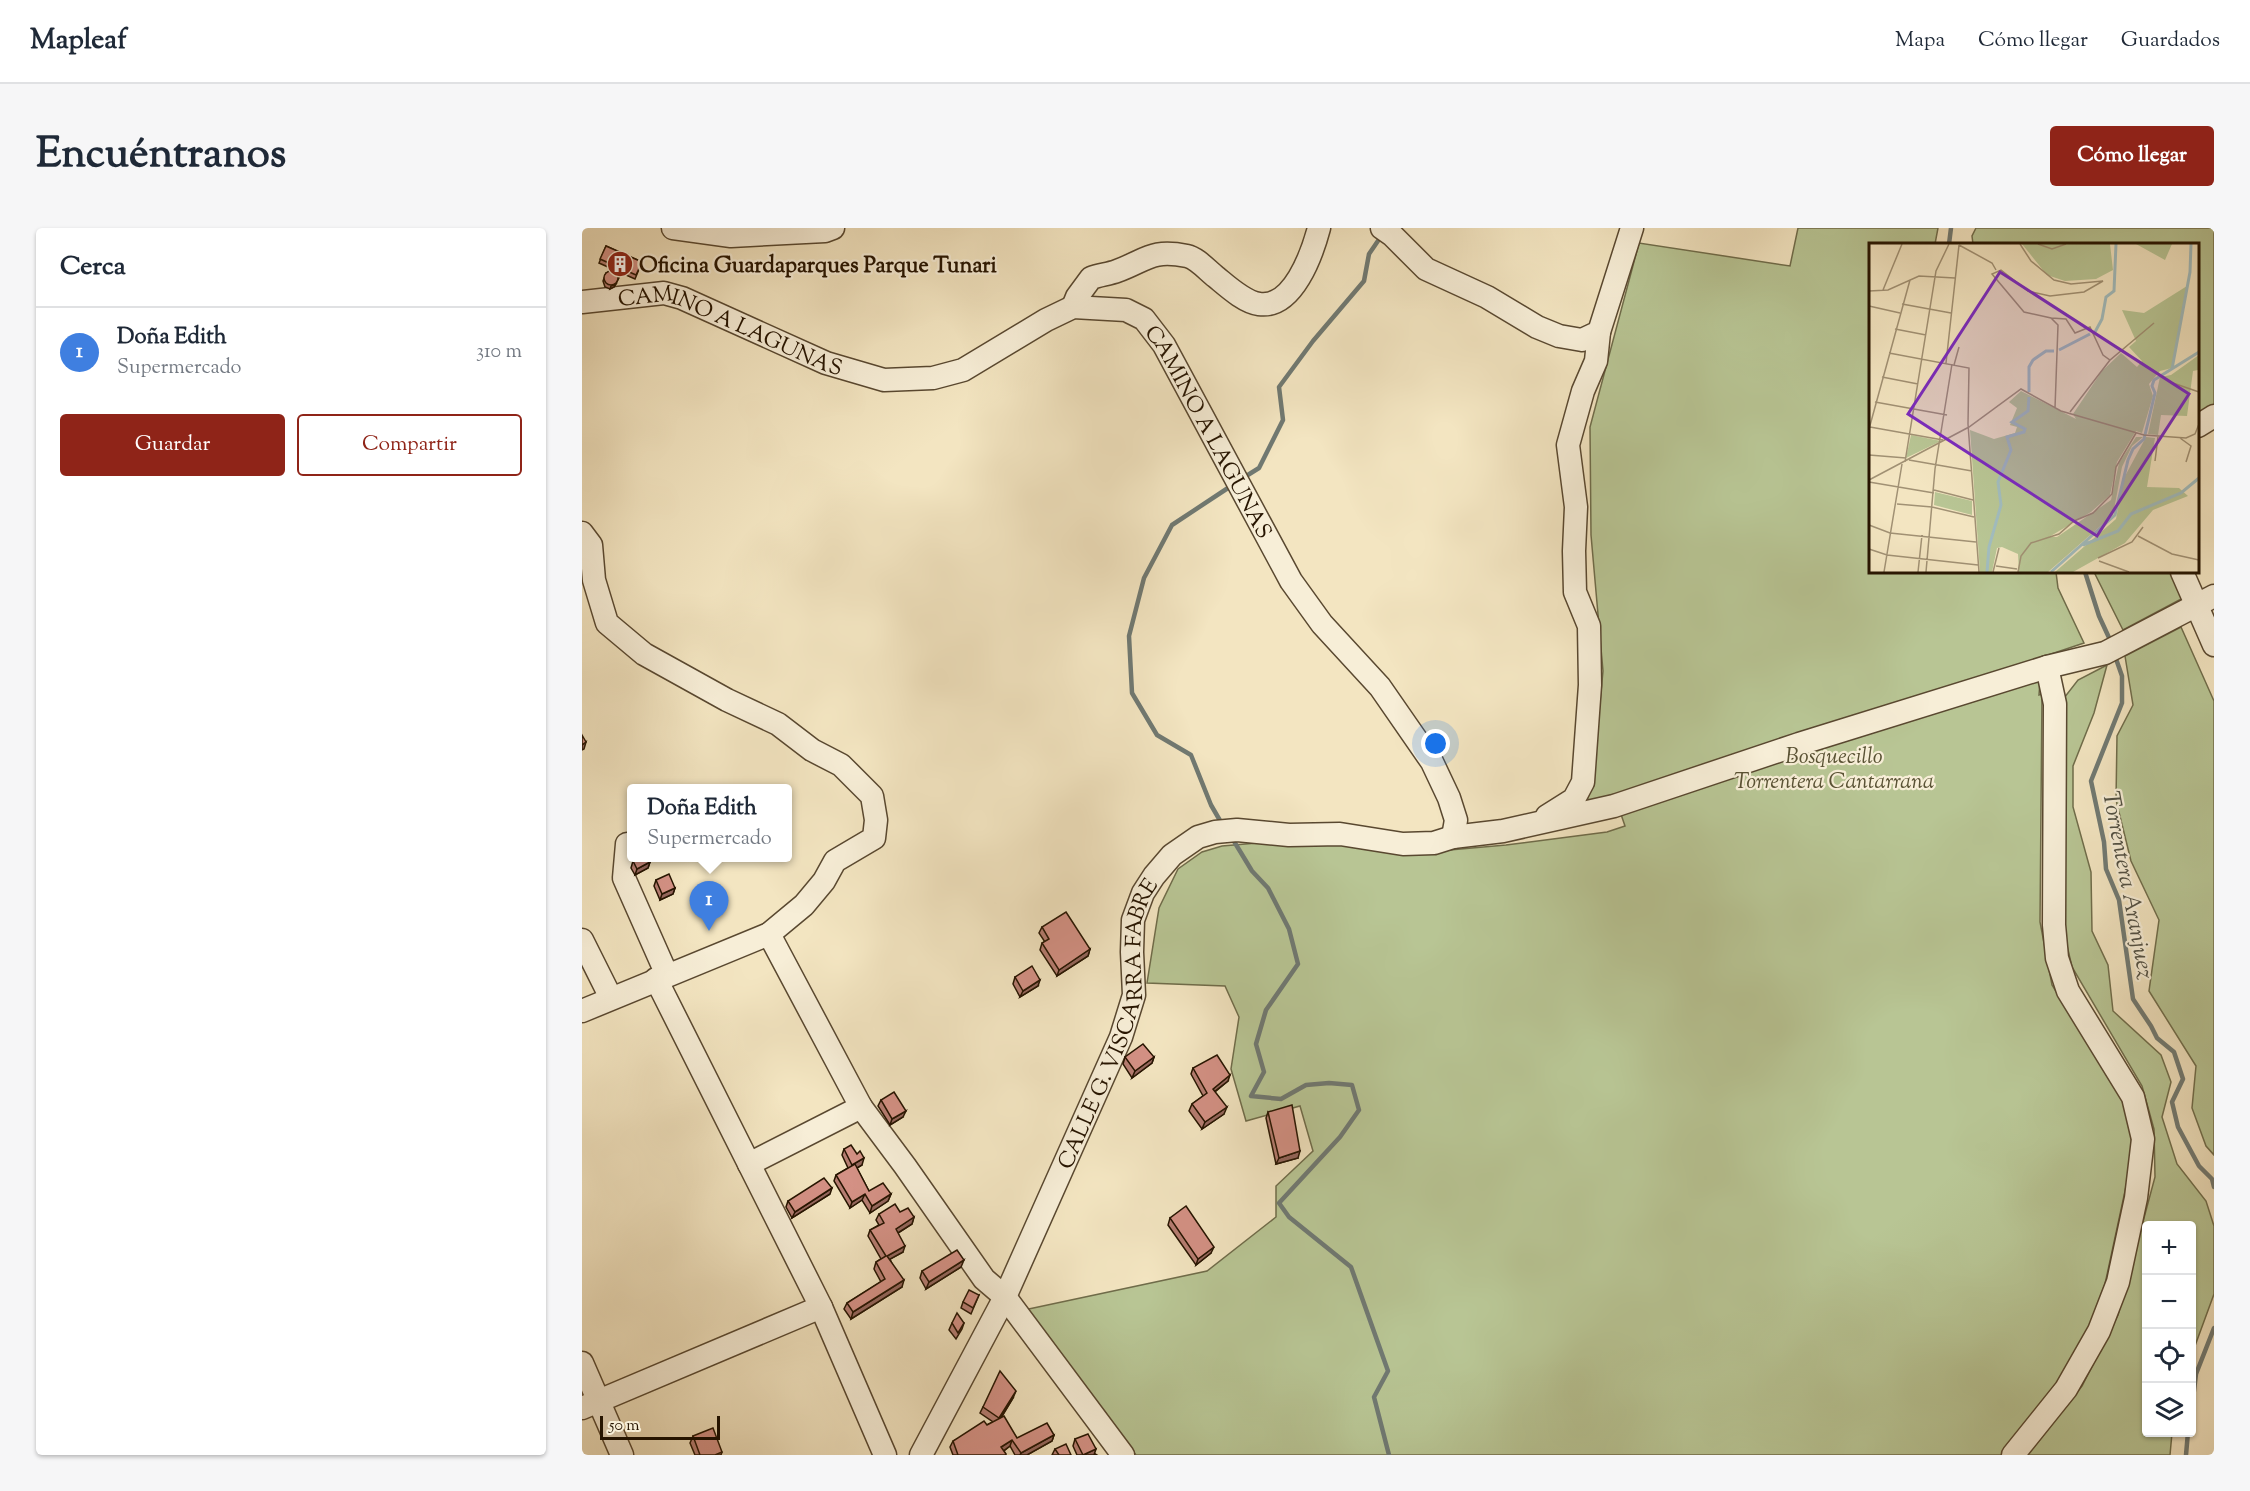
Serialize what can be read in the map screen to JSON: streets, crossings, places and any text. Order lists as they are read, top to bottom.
{
  "streets": {
    "street": ["CAMINO A LAGUNAS", "CALLE G. VISCARRA FABRE"]
  },
  "crossings": [
    ["CAMINO A LAGUNAS", "CALLE G. VISCARRA FABRE"]
  ],
  "water": ["Torrentera Aranjuez"],
  "parks": ["Bosquecillo Torrentera Cantarrana"],
  "places": {
    "building": ["Oficina Guardaparques Parque Tunari"]
  },
  "scale_bar": "50 m",
  "page": {
    "header": "Mapleaf",
    "nav": ["Mapa", "Cómo llegar", "Guardados"],
    "title": "Encuéntranos",
    "buttons": [
      "Cómo llegar",
      ["Guardar", "Compartir"]
    ],
    "heading": "Cerca",
    "list": [
      {
        "mark": "1",
        "name": "Doña Edith",
        "note": "Supermercado",
        "value": "310 m"
      }
    ],
    "popup": ["Doña Edith", "Supermercado"],
    "pins": "1",
    "map_buttons": ["+", "−"],
    "scale": "50 m"
  }
}
